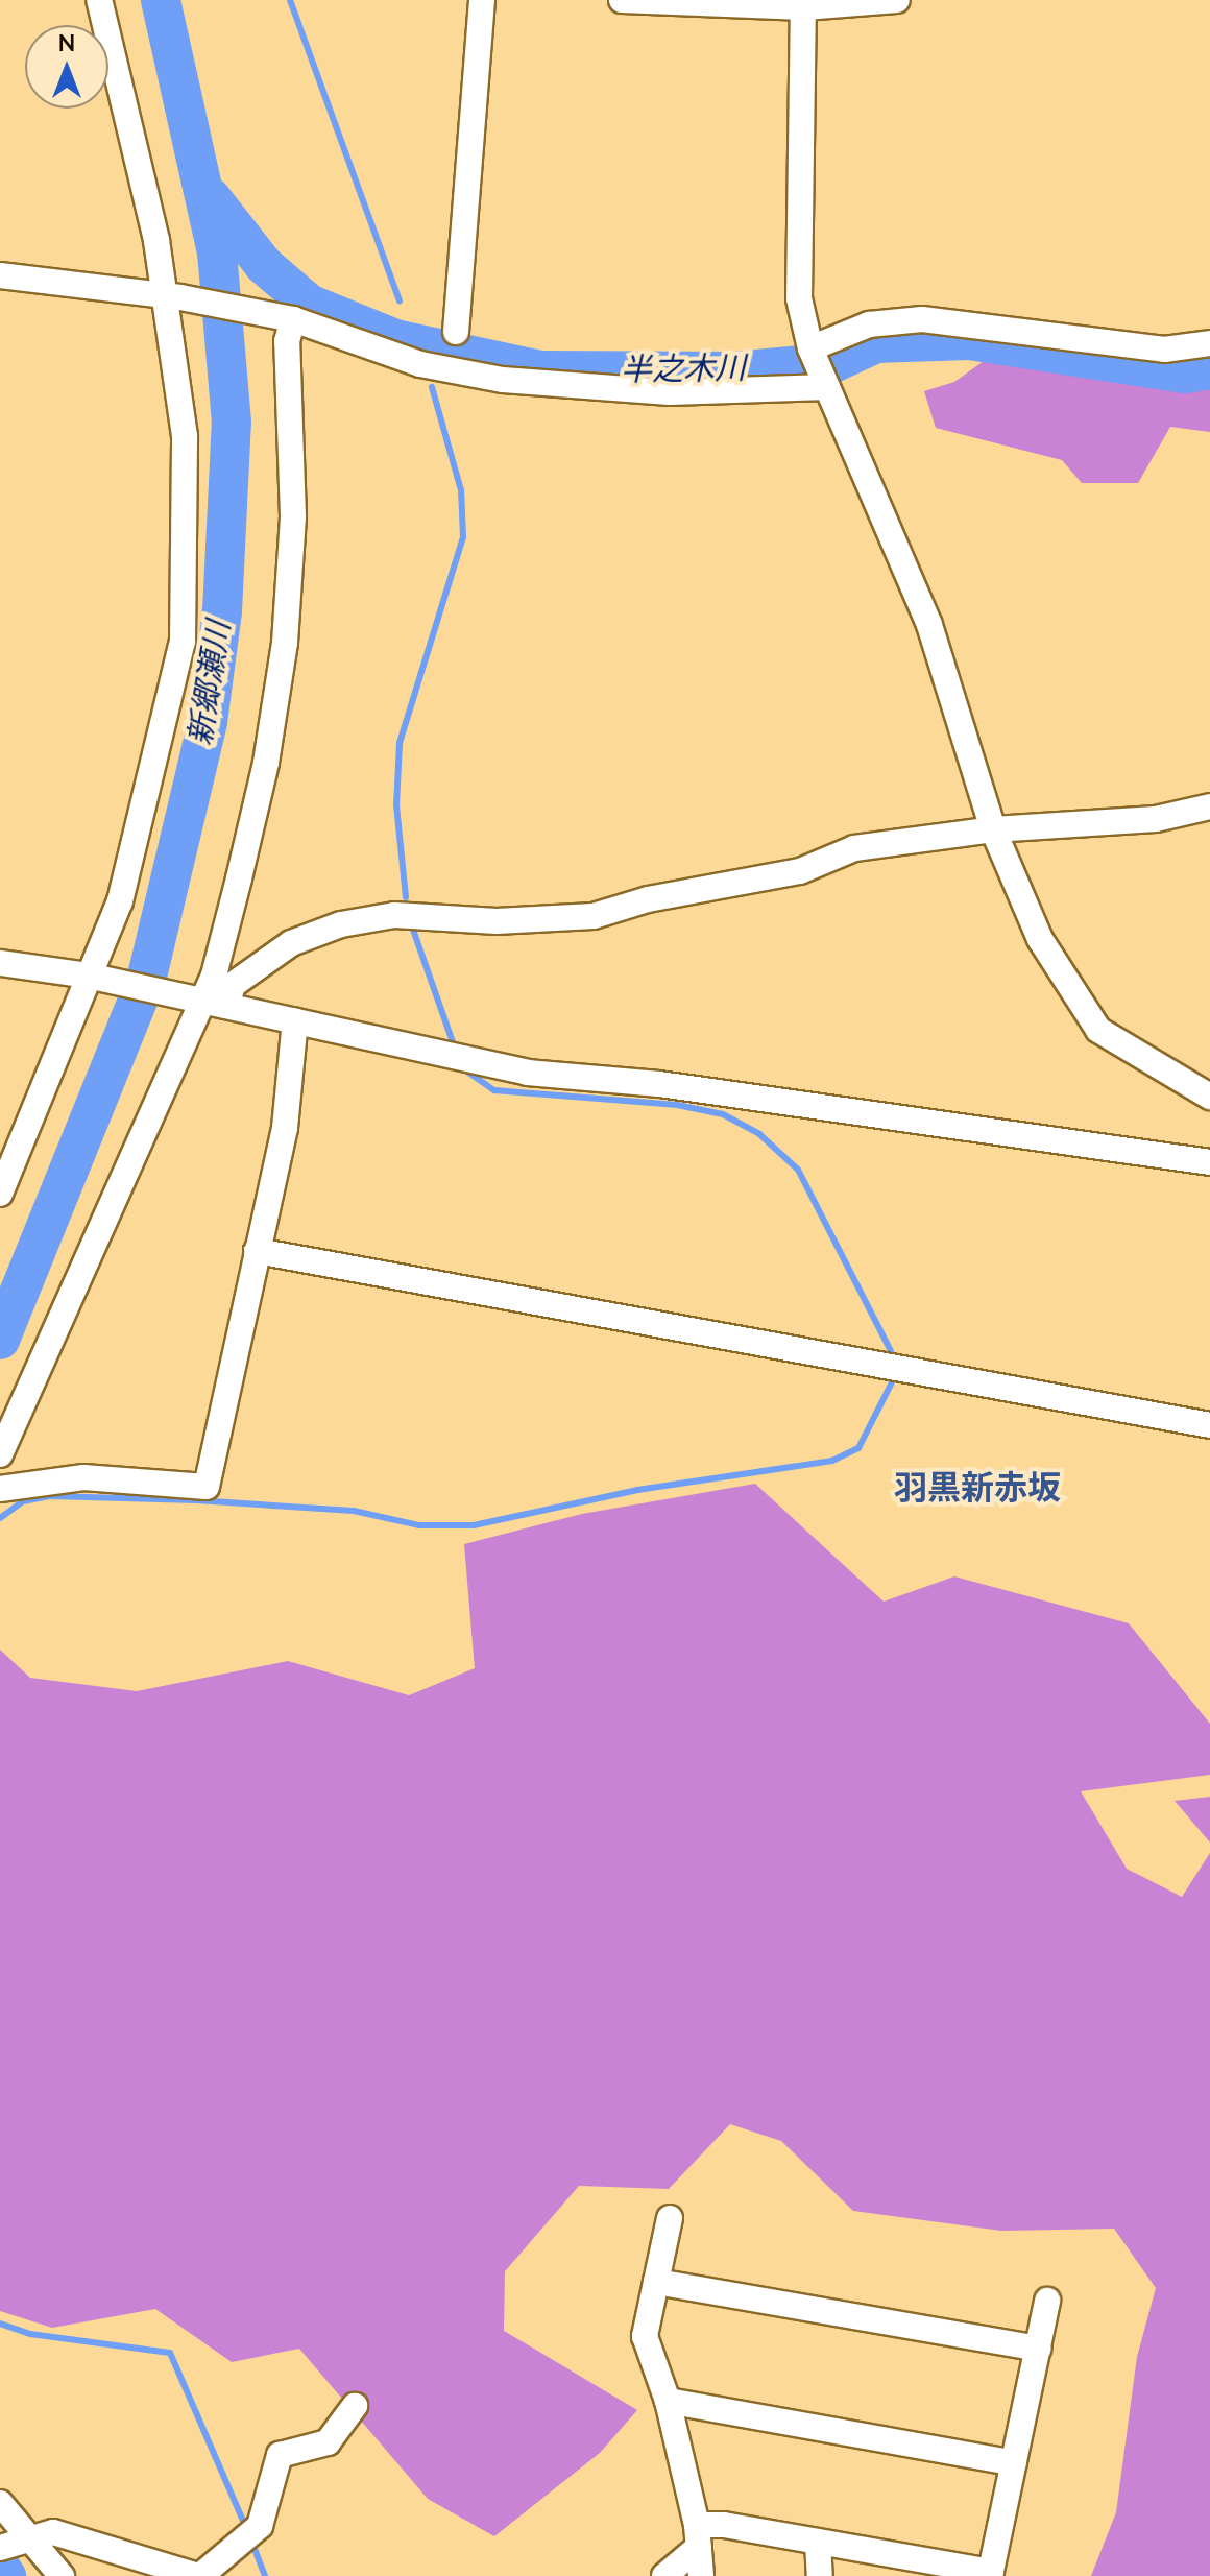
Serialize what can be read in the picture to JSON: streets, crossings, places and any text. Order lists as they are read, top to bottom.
{
  "districts": ["羽黒新赤坂"],
  "water": ["半之木川", "新郷瀬川"],
  "north": "top"
}
